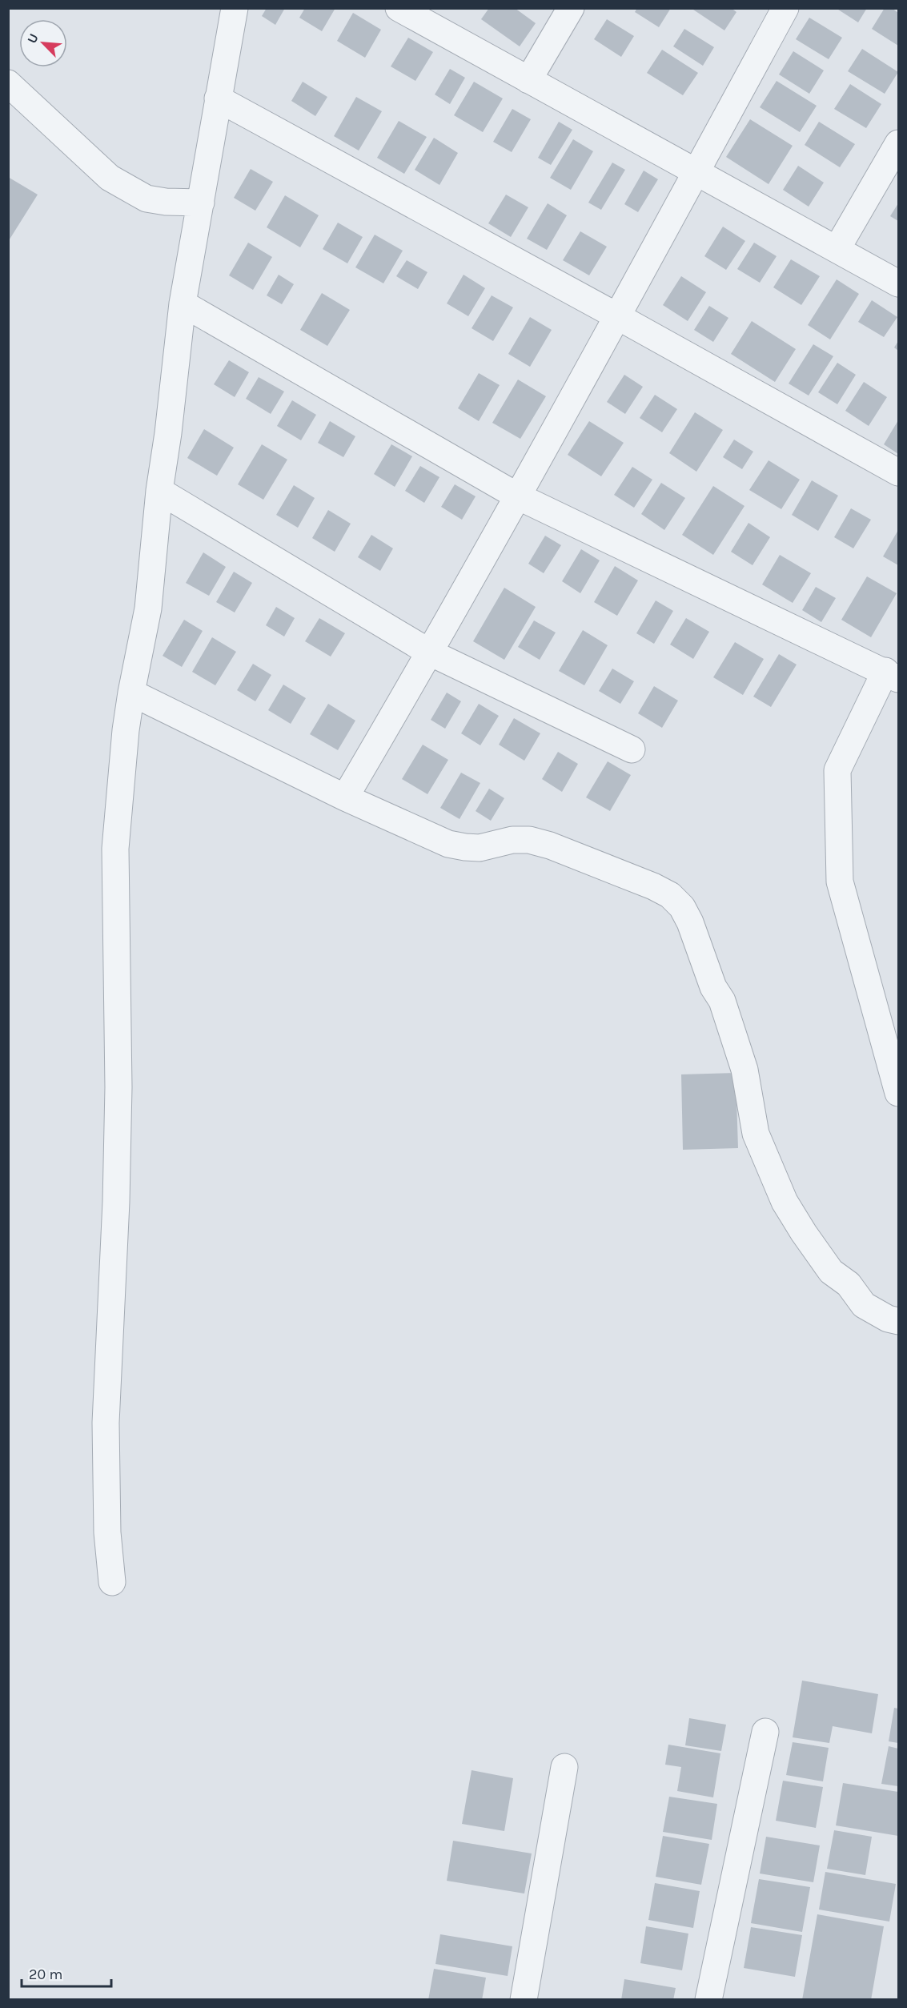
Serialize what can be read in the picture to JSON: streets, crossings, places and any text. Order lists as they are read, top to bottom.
{
  "scale_bar": "20 m",
  "north": "top left"
}
